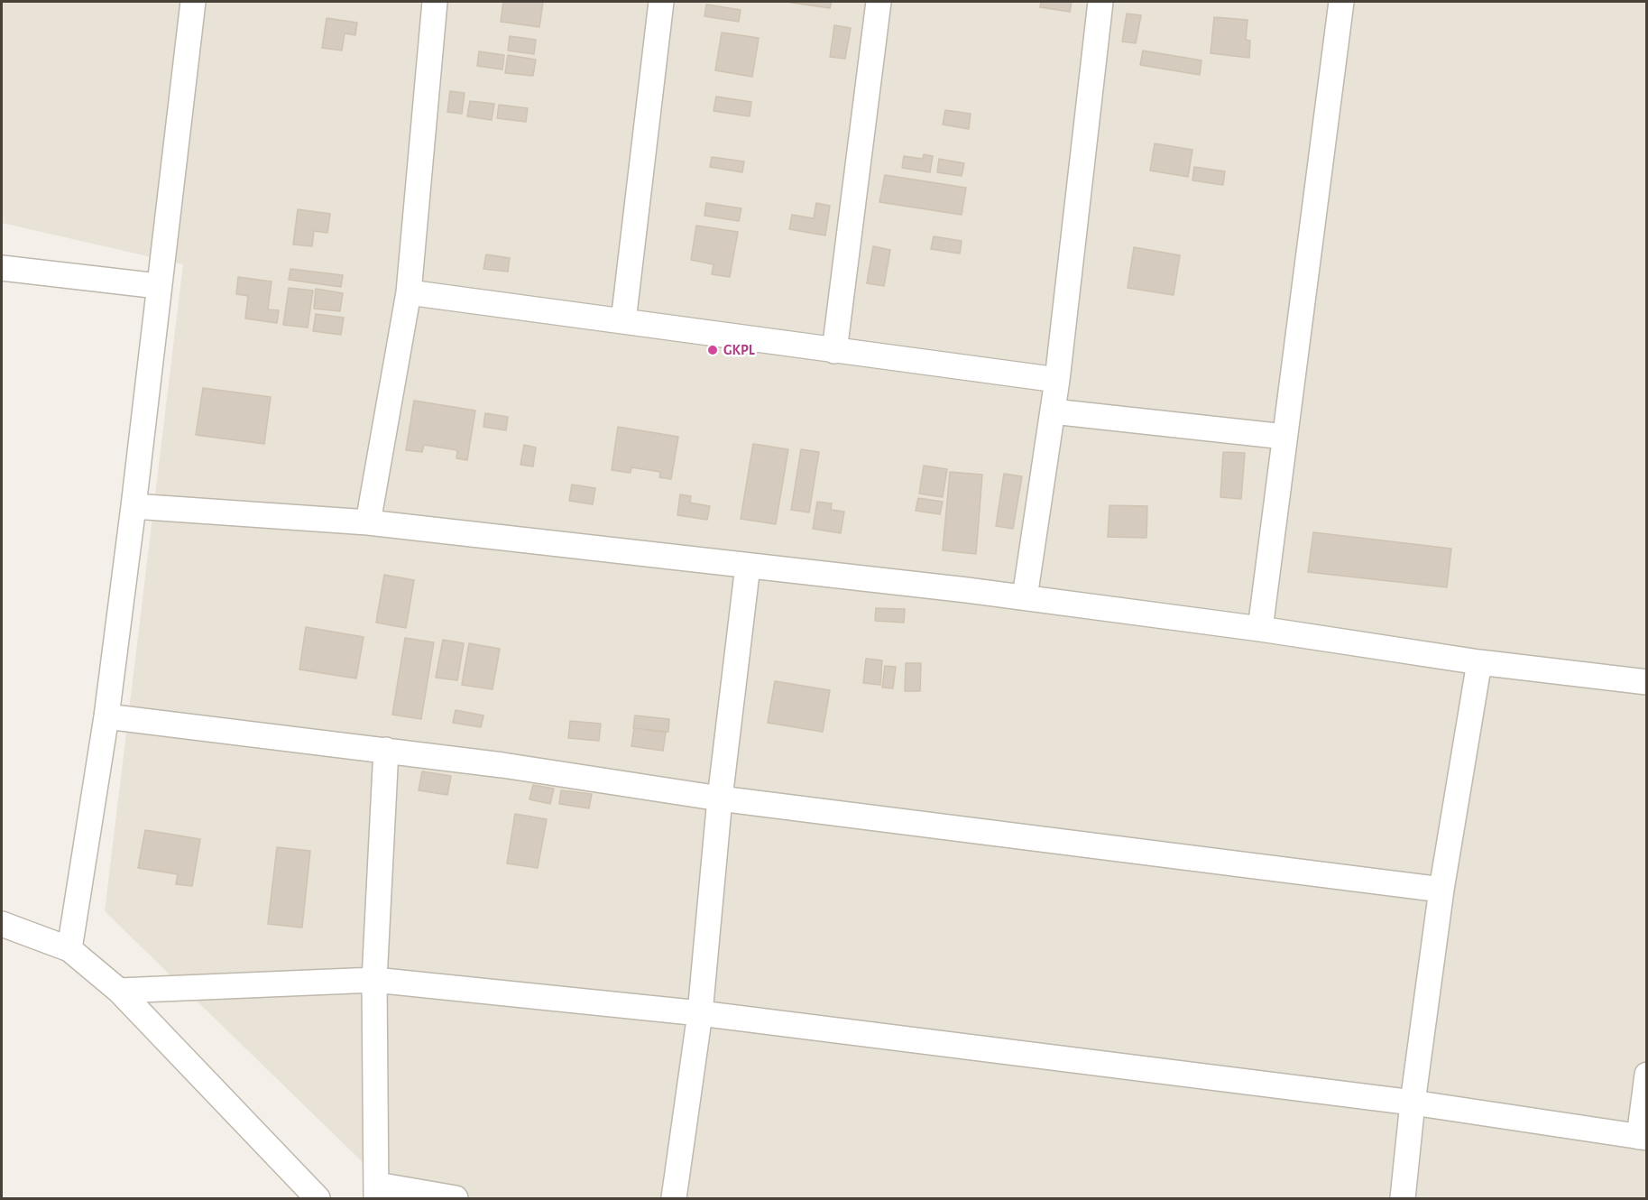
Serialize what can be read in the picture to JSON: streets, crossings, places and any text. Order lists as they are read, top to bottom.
{
  "places": ["GKPL"]
}
